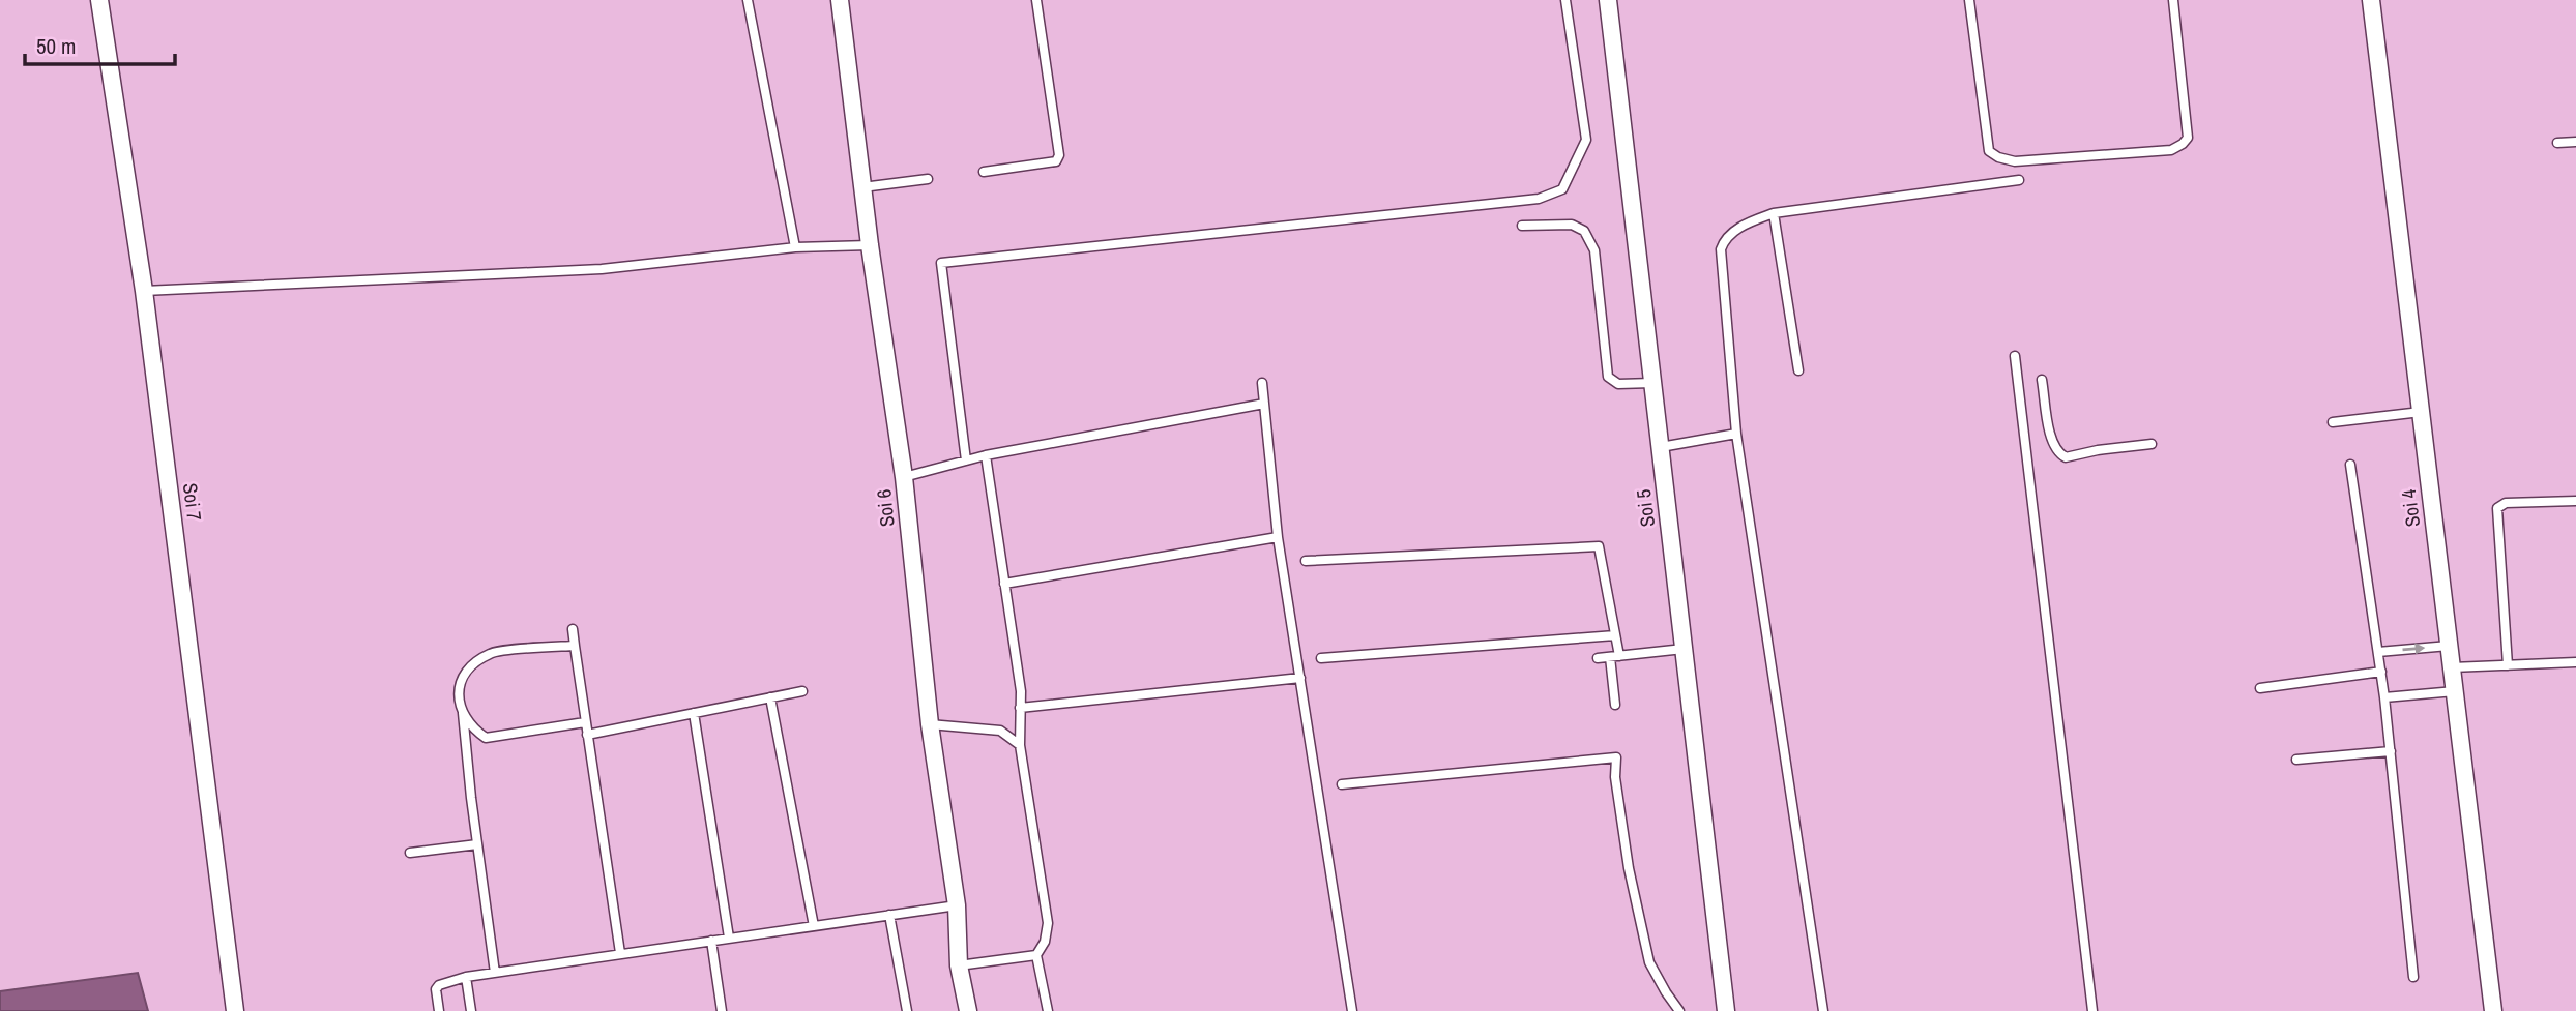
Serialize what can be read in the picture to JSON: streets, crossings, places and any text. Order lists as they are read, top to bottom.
{
  "streets": {
    "street": [
      "Soi 7",
      "Soi 6",
      "Soi 5",
      "Soi 4"
    ]
  },
  "scale_bar": "50 m"
}
